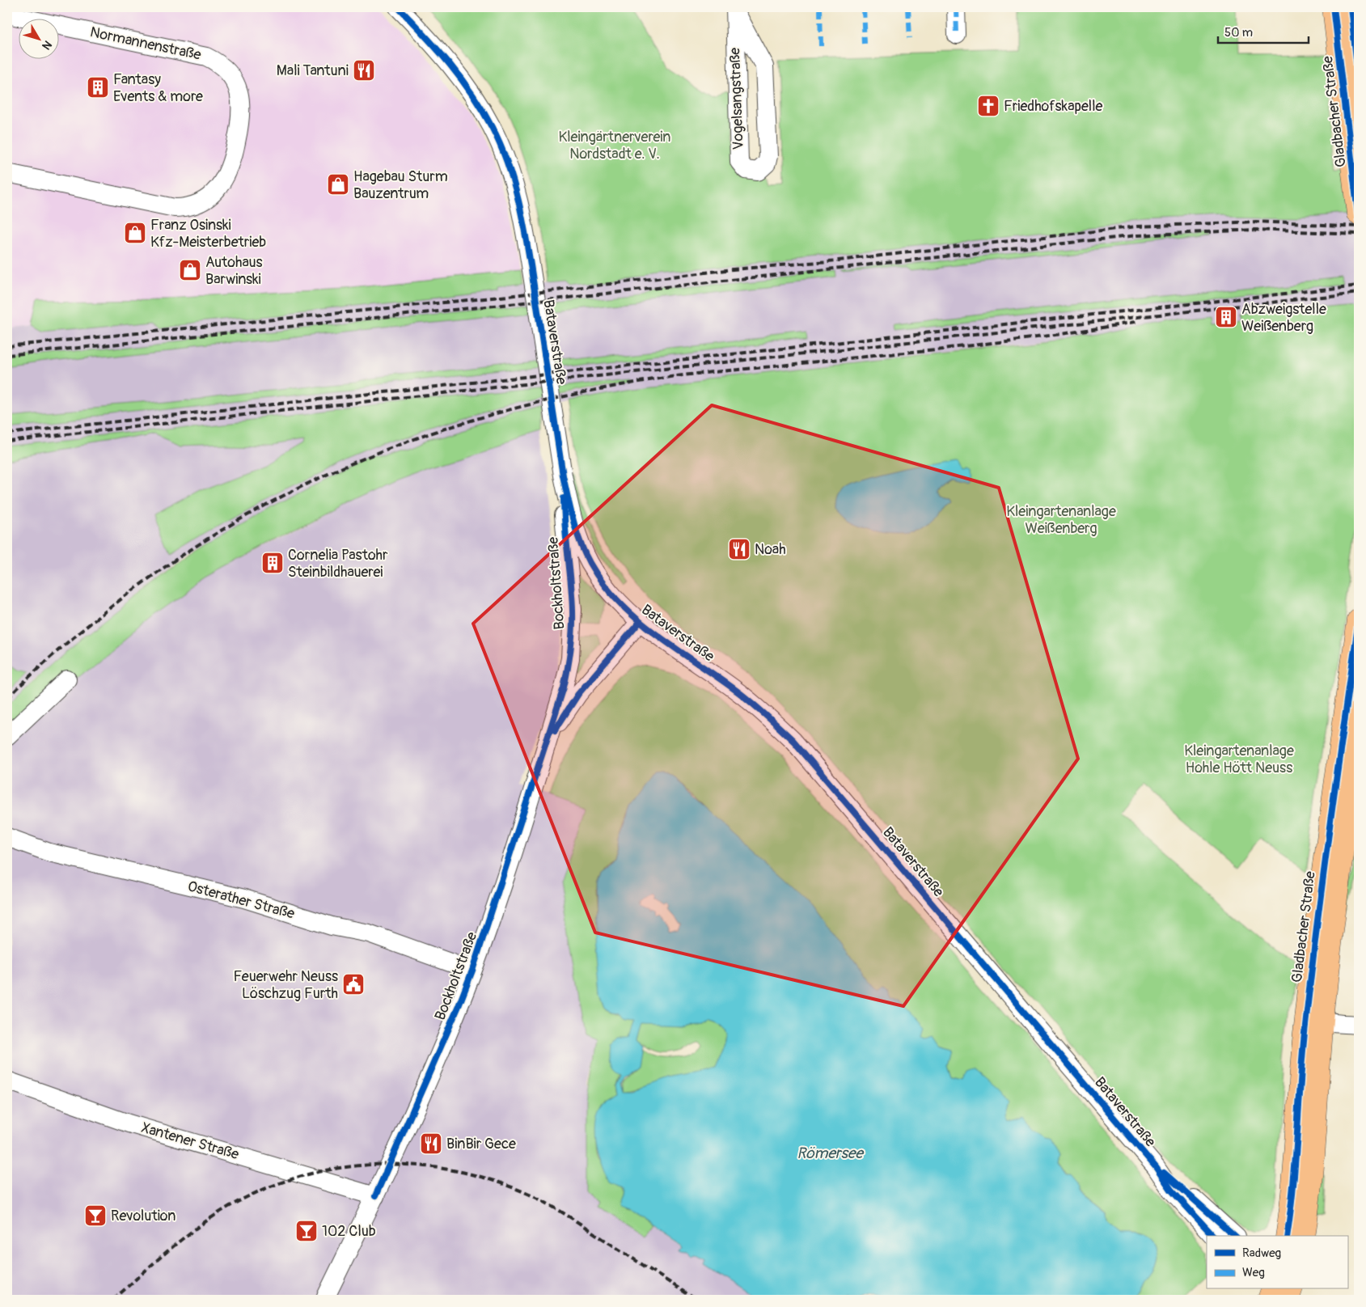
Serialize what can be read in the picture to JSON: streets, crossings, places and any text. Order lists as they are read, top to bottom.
{
  "streets": {
    "main road": ["Gladbacher Straße"],
    "street": [
      "Normannenstraße",
      "Vogelsangstraße",
      "Bataverstraße",
      "Bockholtstraße",
      "Osterather Straße",
      "Xantener Straße"
    ]
  },
  "crossings": [
    ["Bataverstraße", "Bockholtstraße"],
    ["Bockholtstraße", "Osterather Straße"],
    ["Bockholtstraße", "Xantener Straße"]
  ],
  "water": ["Römersee"],
  "parks": ["Kleingärtnerverein Nordstadt e. V.", "Kleingartenanlage Weißenberg", "Kleingartenanlage Hohle Hött Neuss"],
  "places": {
    "restaurant": ["Mali Tantuni", "Noah", "BinBir Gece"],
    "building": ["Fantasy Events & more", "Abzweigstelle Weißenberg", "Cornelia Pastohr Steinbildhauerei"],
    "church": ["Friedhofskapelle"],
    "shop": ["Hagebau Sturm Bauzentrum", "Franz Osinski Kfz-Meisterbetrieb", "Autohaus Barwinski"],
    "public building": ["Feuerwehr Neuss Löschzug Furth"],
    "bar": ["Revolution", "102 Club"]
  },
  "legend": ["Radweg", "Weg"],
  "scale_bar": "50 m",
  "north": "bottom right"
}
